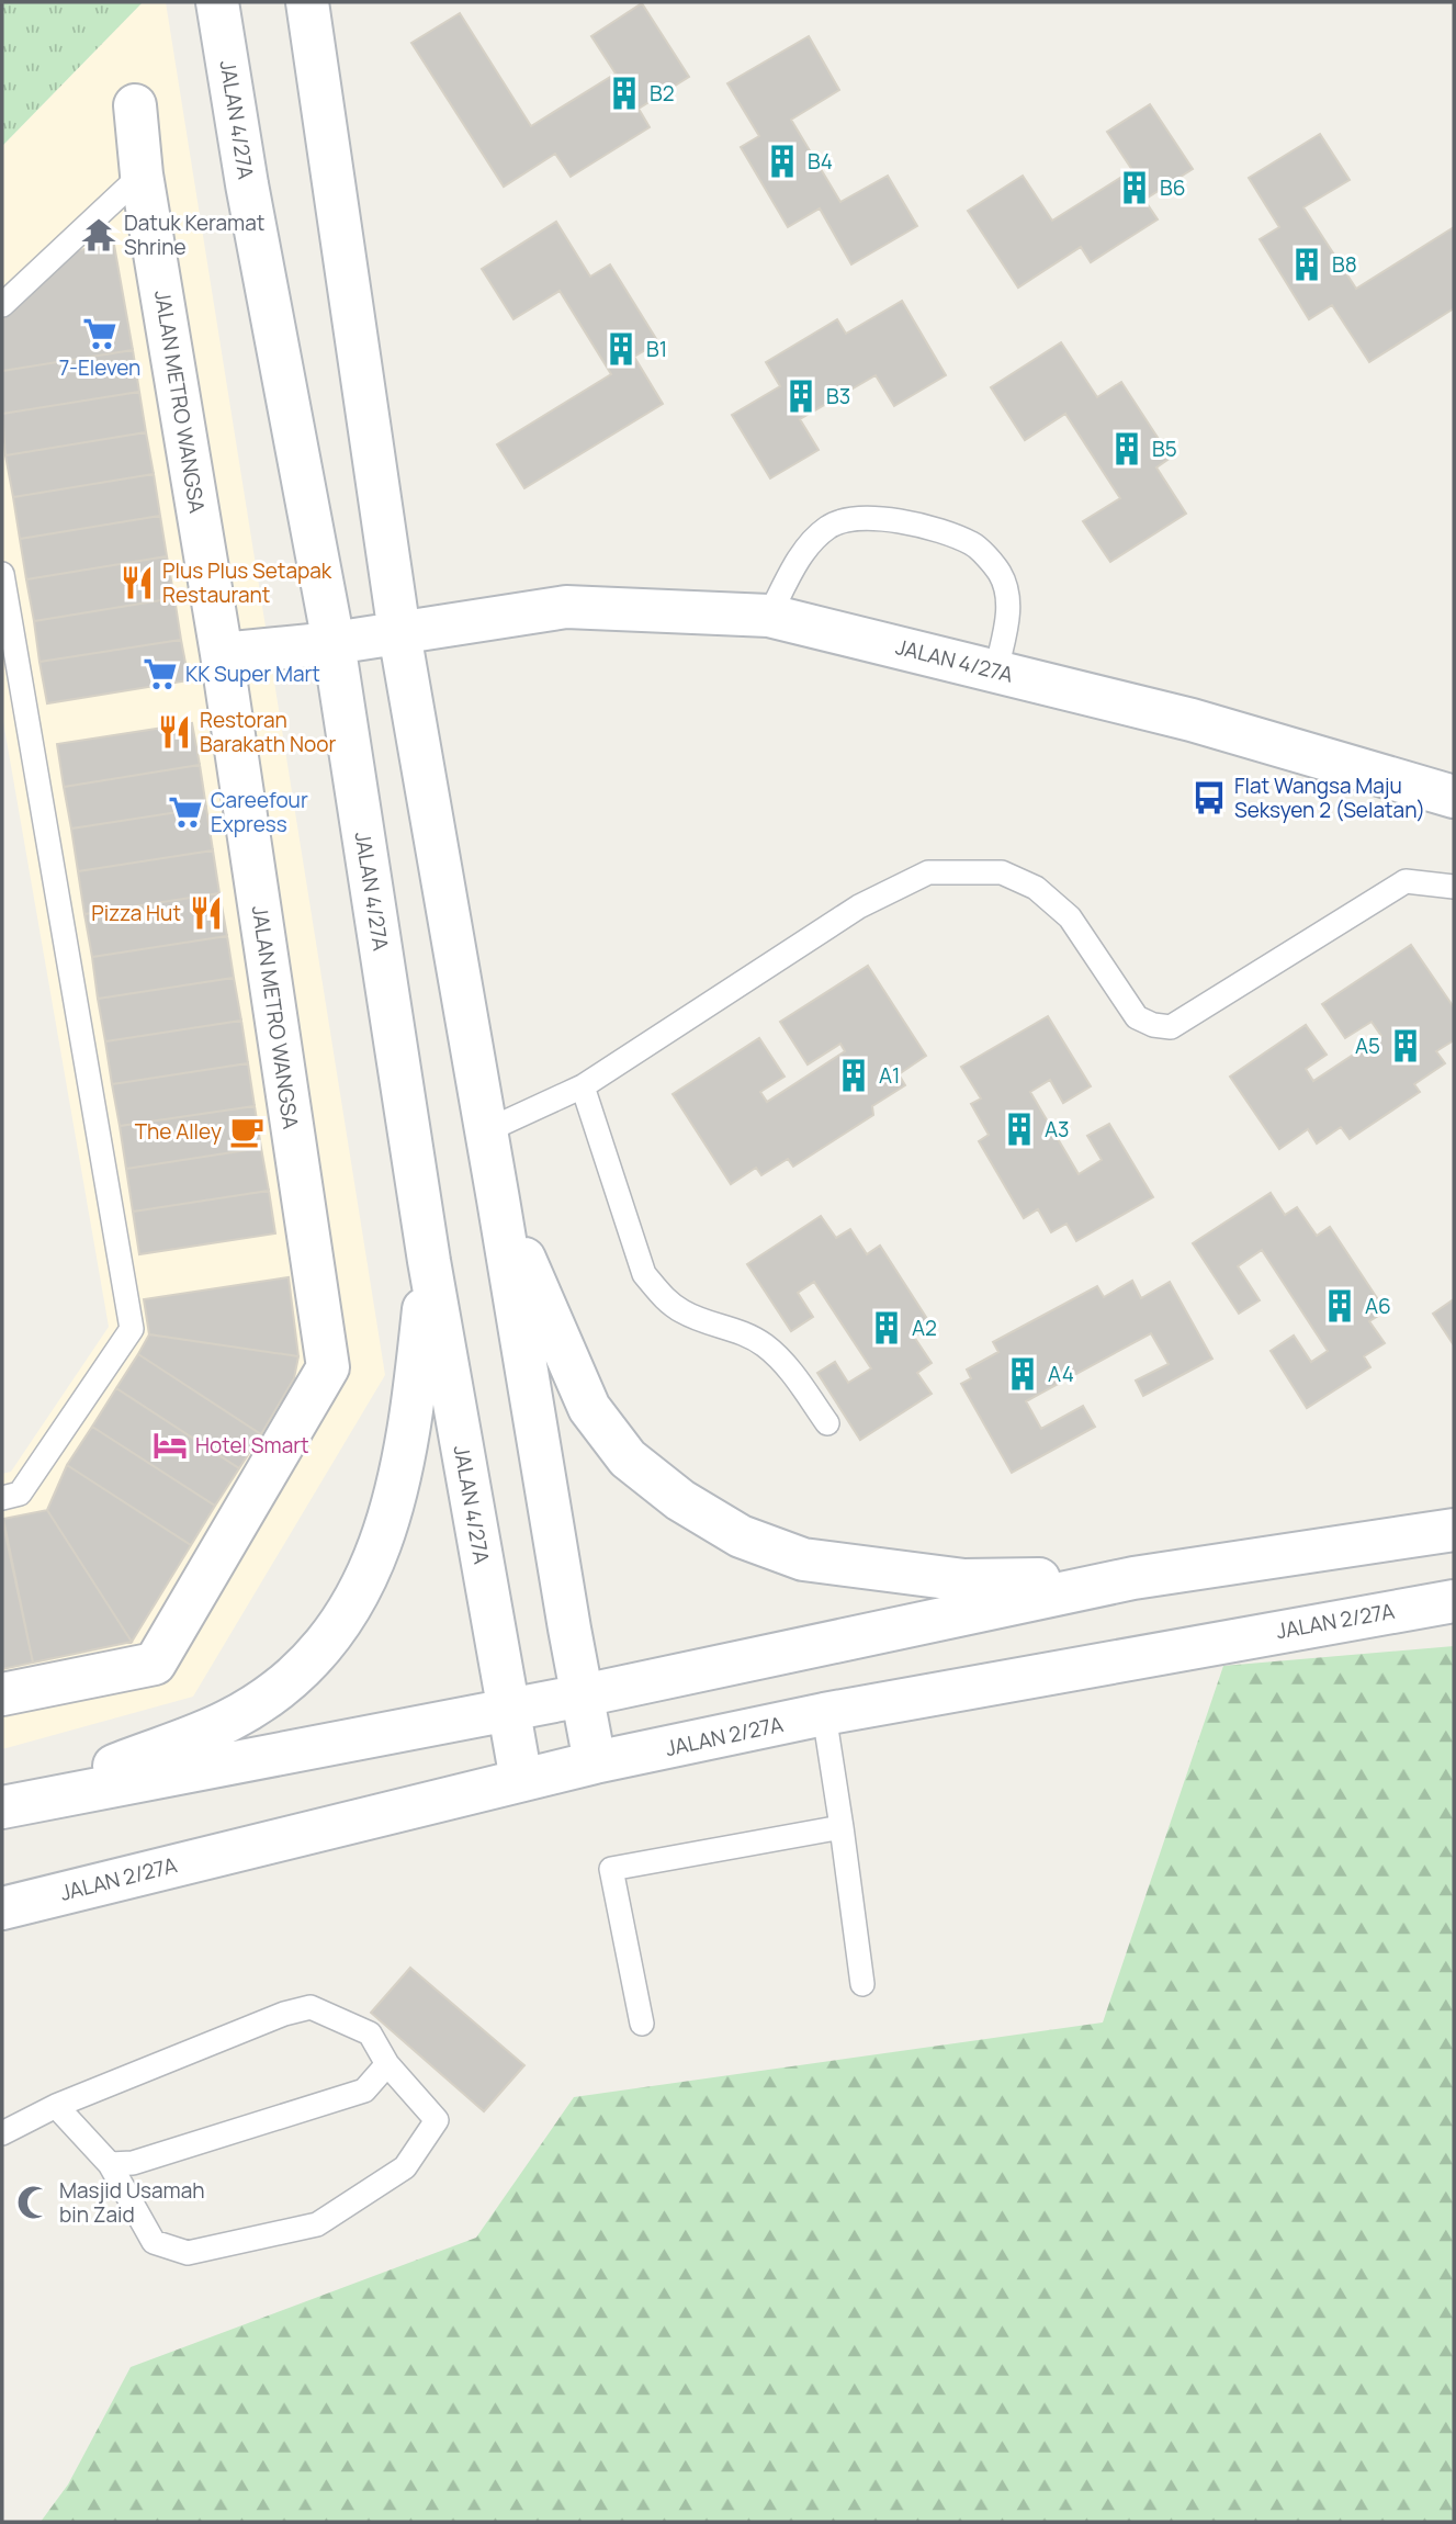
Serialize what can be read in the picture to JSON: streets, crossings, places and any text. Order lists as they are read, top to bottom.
{
  "streets": {
    "street": ["JALAN 4/27A", "JALAN METRO WANGSA", "JALAN 2/27A"]
  },
  "crossings": [
    ["JALAN 4/27A", "JALAN METRO WANGSA"],
    ["JALAN 4/27A", "JALAN 2/27A"]
  ],
  "places": {
    "building": [
      "B2",
      "B4",
      "B6",
      "B8",
      "B1",
      "B3",
      "B5",
      "A5",
      "A1",
      "A3",
      "A6",
      "A2",
      "A4"
    ],
    "temple": ["Datuk Keramat Shrine"],
    "supermarket": ["7-Eleven", "KK Super Mart", "Careefour Express"],
    "restaurant": ["Plus Plus Setapak Restaurant", "Restoran Barakath Noor", "Pizza Hut"],
    "bus stop": ["Flat Wangsa Maju Seksyen 2 (Selatan)"],
    "cafe": ["The Alley"],
    "hotel": ["Hotel Smart"],
    "mosque": ["Masjid Usamah bin Zaid"]
  }
}
